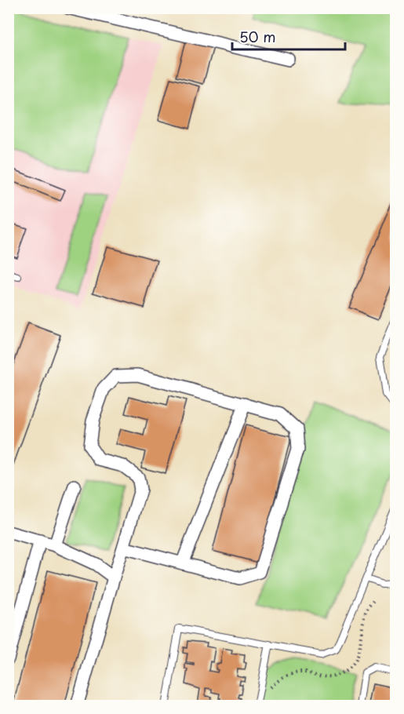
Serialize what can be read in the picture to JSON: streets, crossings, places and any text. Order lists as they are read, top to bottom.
{
  "scale_bar": "50 m"
}
